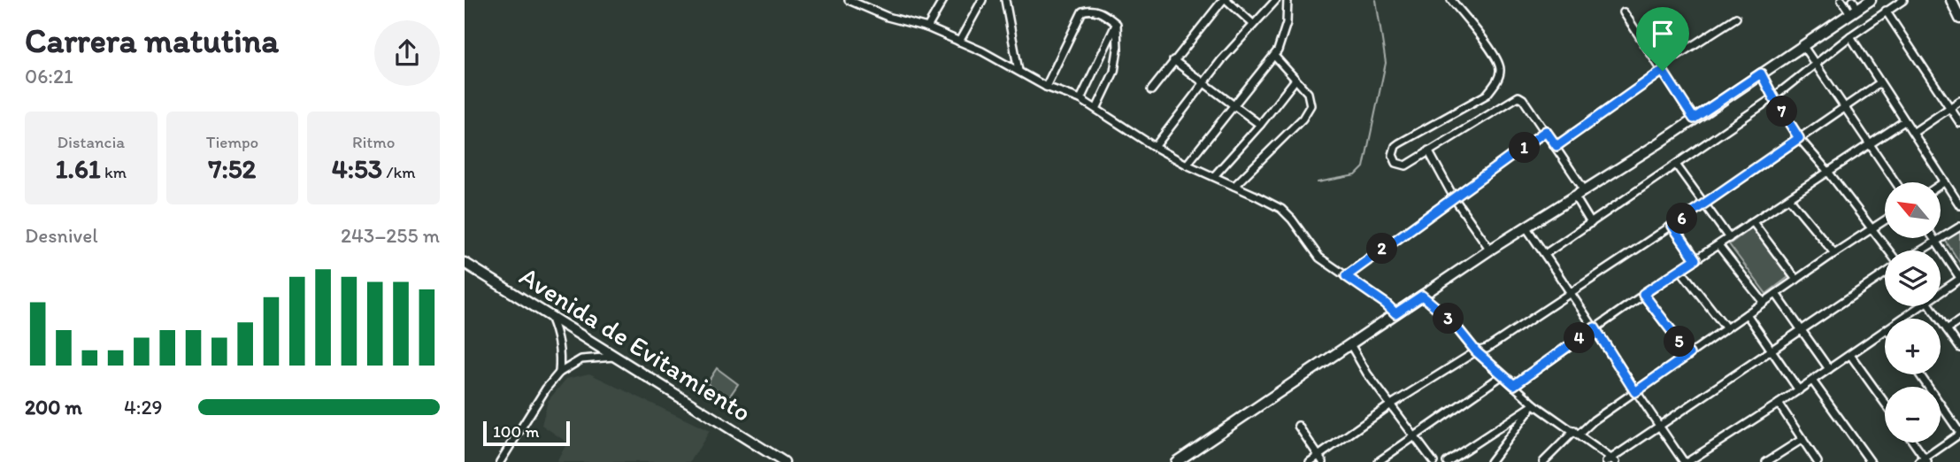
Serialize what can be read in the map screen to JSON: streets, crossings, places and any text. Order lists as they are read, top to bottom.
{
  "streets": {
    "street": ["Avenida de Evitamiento"]
  },
  "scale_bar": "100 m",
  "north": "top left",
  "page": {
    "heading": ["Carrera matutina", "06:21"],
    "pins": [
      "7",
      "1",
      "6",
      "2",
      "3",
      "4",
      "5"
    ],
    "stats": [
      ["Distancia", "1.61 km"],
      ["Tiempo", "7:52"],
      ["Ritmo", "4:53 /km"]
    ],
    "map_buttons": ["+", "−"],
    "chart": ["Desnivel", "243–255 m"],
    "list": [
      {
        "name": "200 m",
        "note": "4:29"
      }
    ],
    "scale": "100 m"
  }
}
